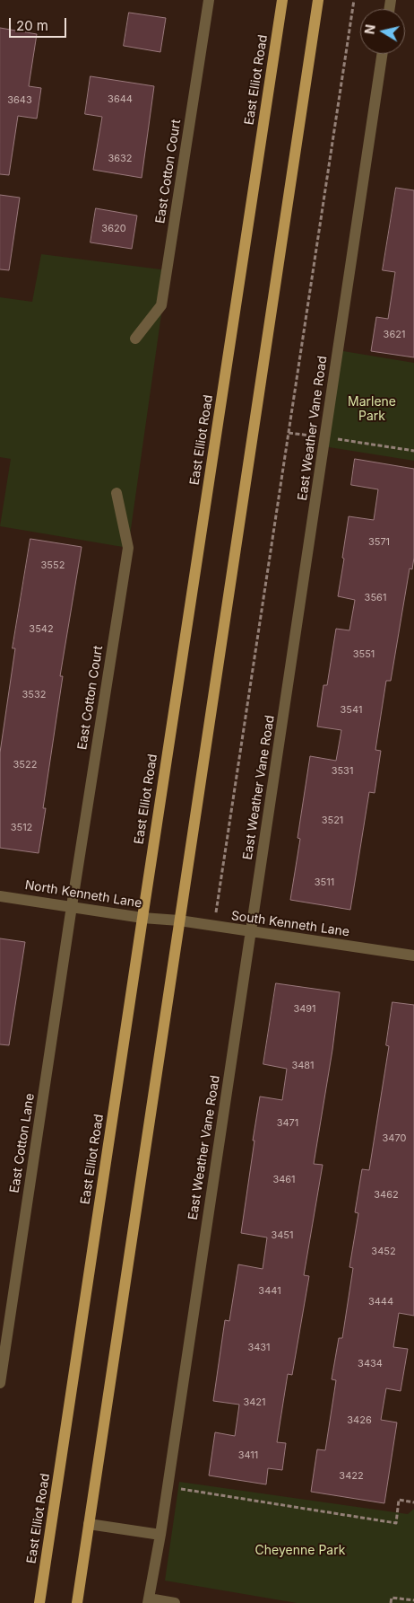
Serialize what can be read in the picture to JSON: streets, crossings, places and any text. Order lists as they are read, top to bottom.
{
  "streets": {
    "main road": ["East Elliot Road"],
    "street": [
      "East Cotton Court",
      "East Weather Vane Road",
      "North Kenneth Lane",
      "South Kenneth Lane",
      "East Cotton Lane"
    ]
  },
  "crossings": [
    ["East Elliot Road", "North Kenneth Lane"],
    ["East Cotton Court", "North Kenneth Lane"],
    ["East Cotton Court", "East Cotton Lane"],
    ["East Weather Vane Road", "South Kenneth Lane"],
    ["North Kenneth Lane", "South Kenneth Lane"],
    ["North Kenneth Lane", "East Cotton Lane"]
  ],
  "parks": ["Marlene Park", "Cheyenne Park"],
  "house_numbers": [
    "3644",
    "3643",
    "3632",
    "3620",
    "3621",
    "3571",
    "3552",
    "3561",
    "3542",
    "3551",
    "3532",
    "3541",
    "3522",
    "3531",
    "3521",
    "3512",
    "3511",
    "3491",
    "3481",
    "3471",
    "3470",
    "3461",
    "3462",
    "3451",
    "3452",
    "3441",
    "3444",
    "3431",
    "3434",
    "3421",
    "3426",
    "3411",
    "3422"
  ],
  "scale_bar": "20 m",
  "north": "left"
}
